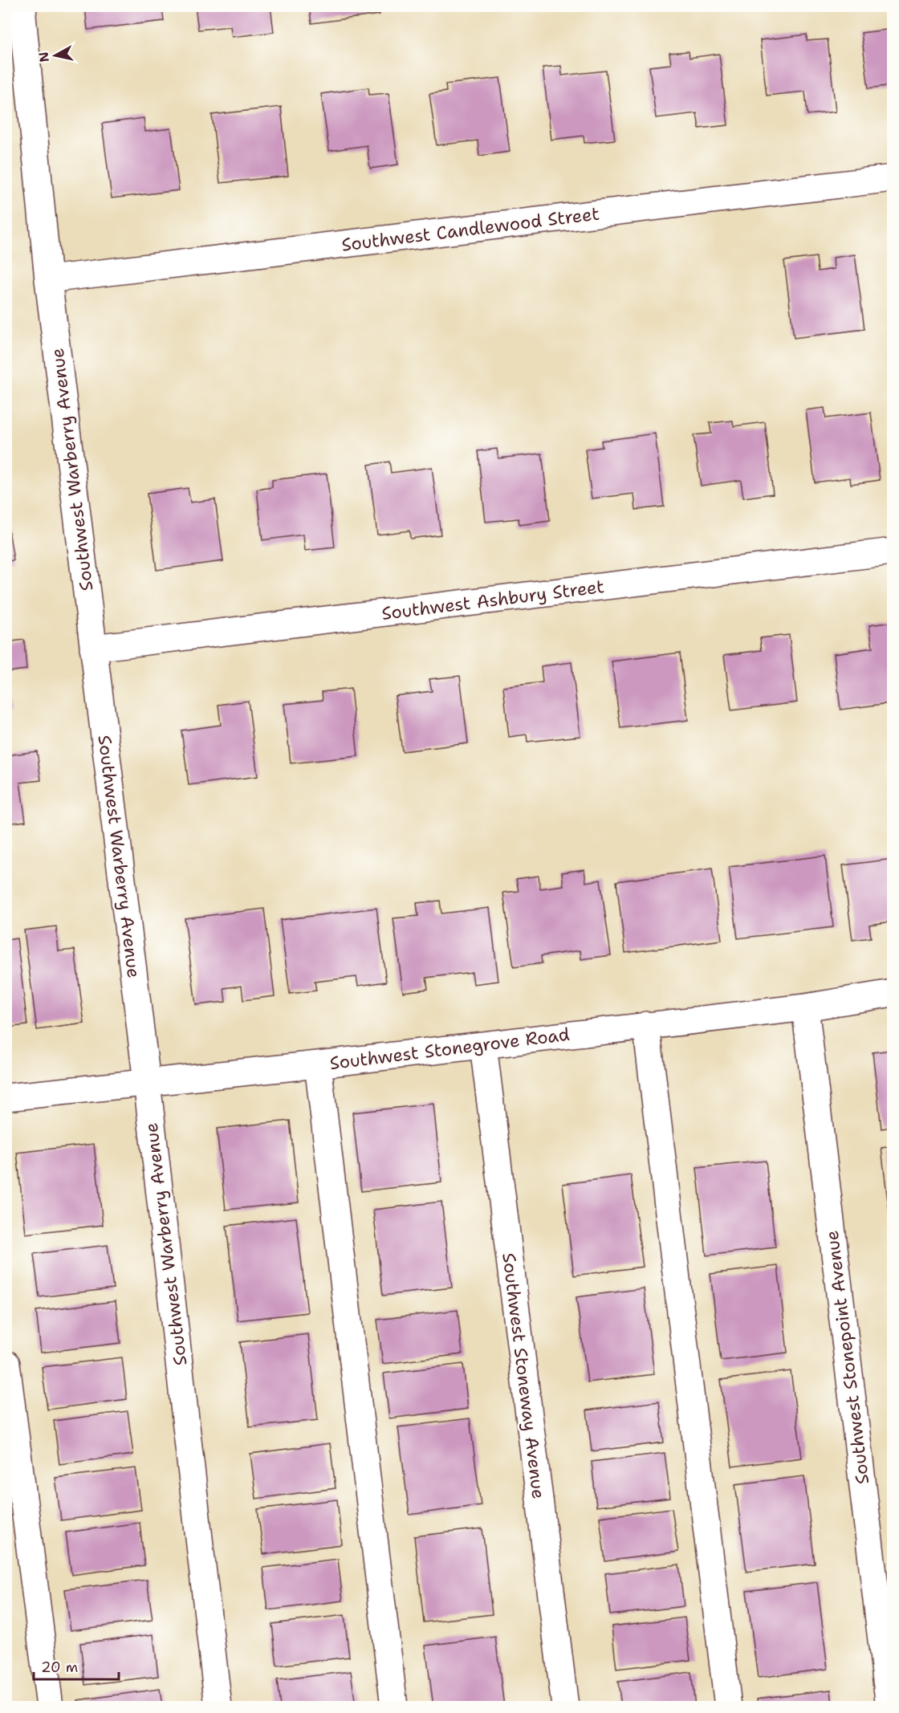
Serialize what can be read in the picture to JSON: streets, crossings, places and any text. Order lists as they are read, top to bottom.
{
  "streets": {
    "street": [
      "Southwest Candlewood Street",
      "Southwest Warberry Avenue",
      "Southwest Ashbury Street",
      "Southwest Stonegrove Road",
      "Southwest Stonepoint Avenue",
      "Southwest Stoneway Avenue"
    ]
  },
  "crossings": [
    ["Southwest Candlewood Street", "Southwest Warberry Avenue"],
    ["Southwest Warberry Avenue", "Southwest Ashbury Street"],
    ["Southwest Warberry Avenue", "Southwest Stonegrove Road"],
    ["Southwest Stonegrove Road", "Southwest Stonepoint Avenue"],
    ["Southwest Stonegrove Road", "Southwest Stoneway Avenue"]
  ],
  "scale_bar": "20 m",
  "north": "left"
}
